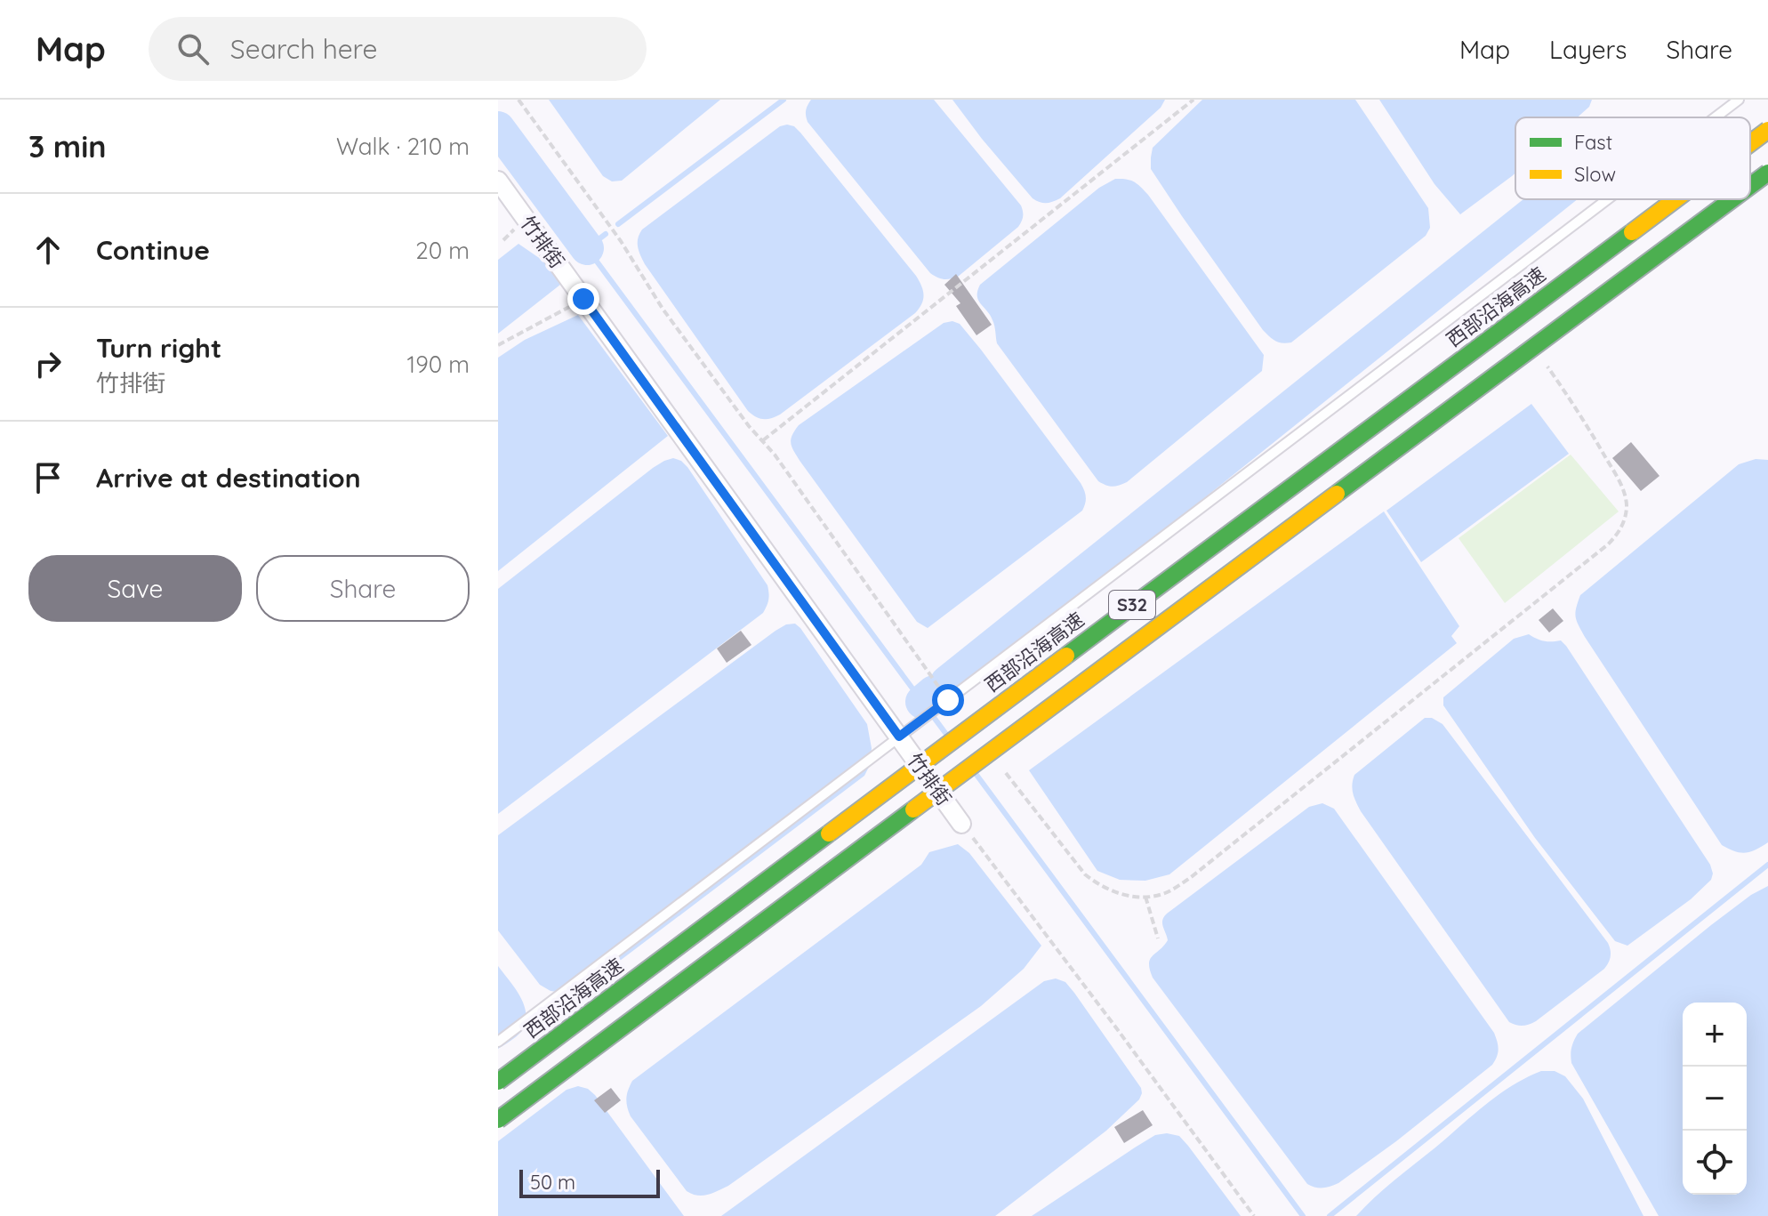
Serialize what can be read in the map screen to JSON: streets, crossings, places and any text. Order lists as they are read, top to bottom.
{
  "streets": {
    "highway": ["西部沿海高速", "S32"],
    "street": ["竹排街"]
  },
  "legend": ["Fast", "Slow"],
  "scale_bar": "50 m",
  "page": {
    "header": "Map",
    "search": "Search here",
    "nav": ["Map", "Layers", "Share"],
    "heading": ["3 min", "Walk · 210 m"],
    "list": [
      ["Continue", "20 m"],
      ["Turn right", "竹排街", "190 m"],
      "Arrive at destination"
    ],
    "buttons": ["Save", "Share"],
    "map_buttons": ["+", "−"],
    "scale": "50 m"
  }
}
